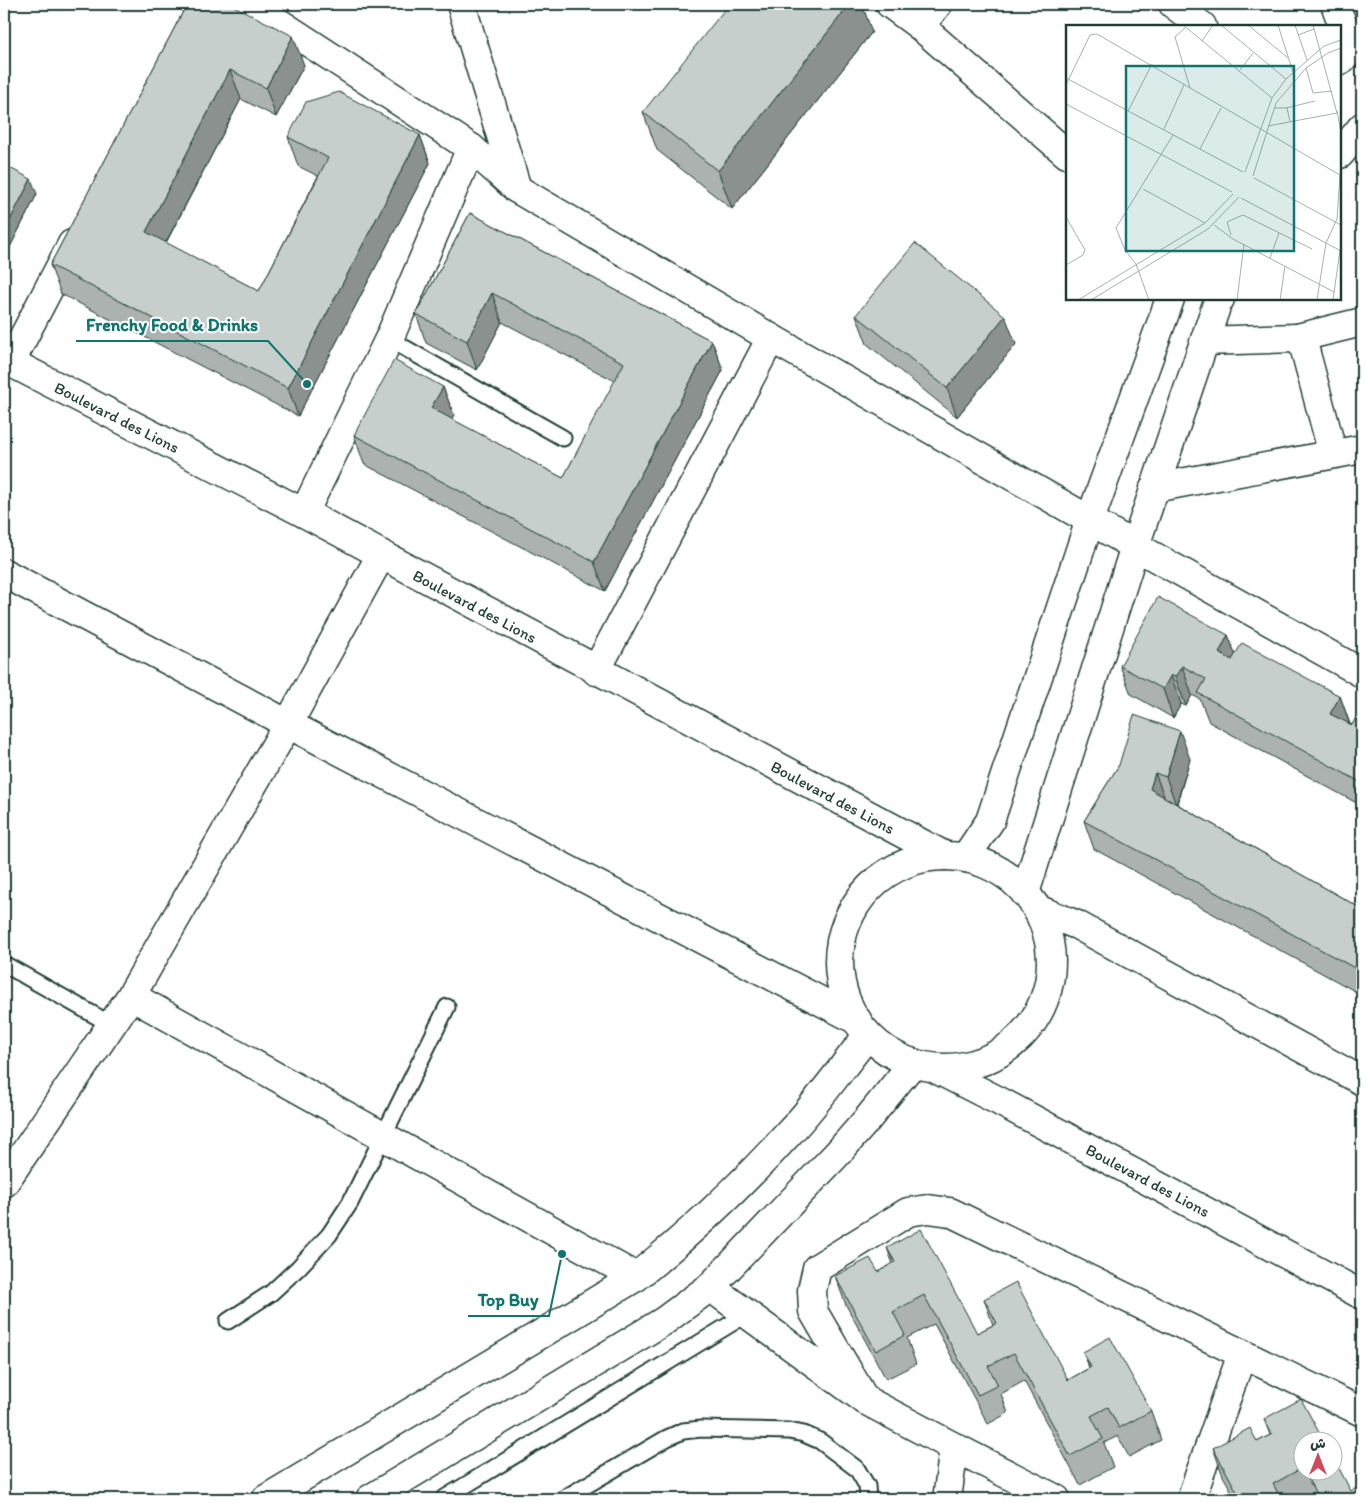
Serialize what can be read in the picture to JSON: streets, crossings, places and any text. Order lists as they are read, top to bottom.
{
  "streets": {
    "main road": ["Boulevard des Lions"]
  },
  "places": ["Frenchy Food & Drinks", "Top Buy"],
  "north": "top"
}
